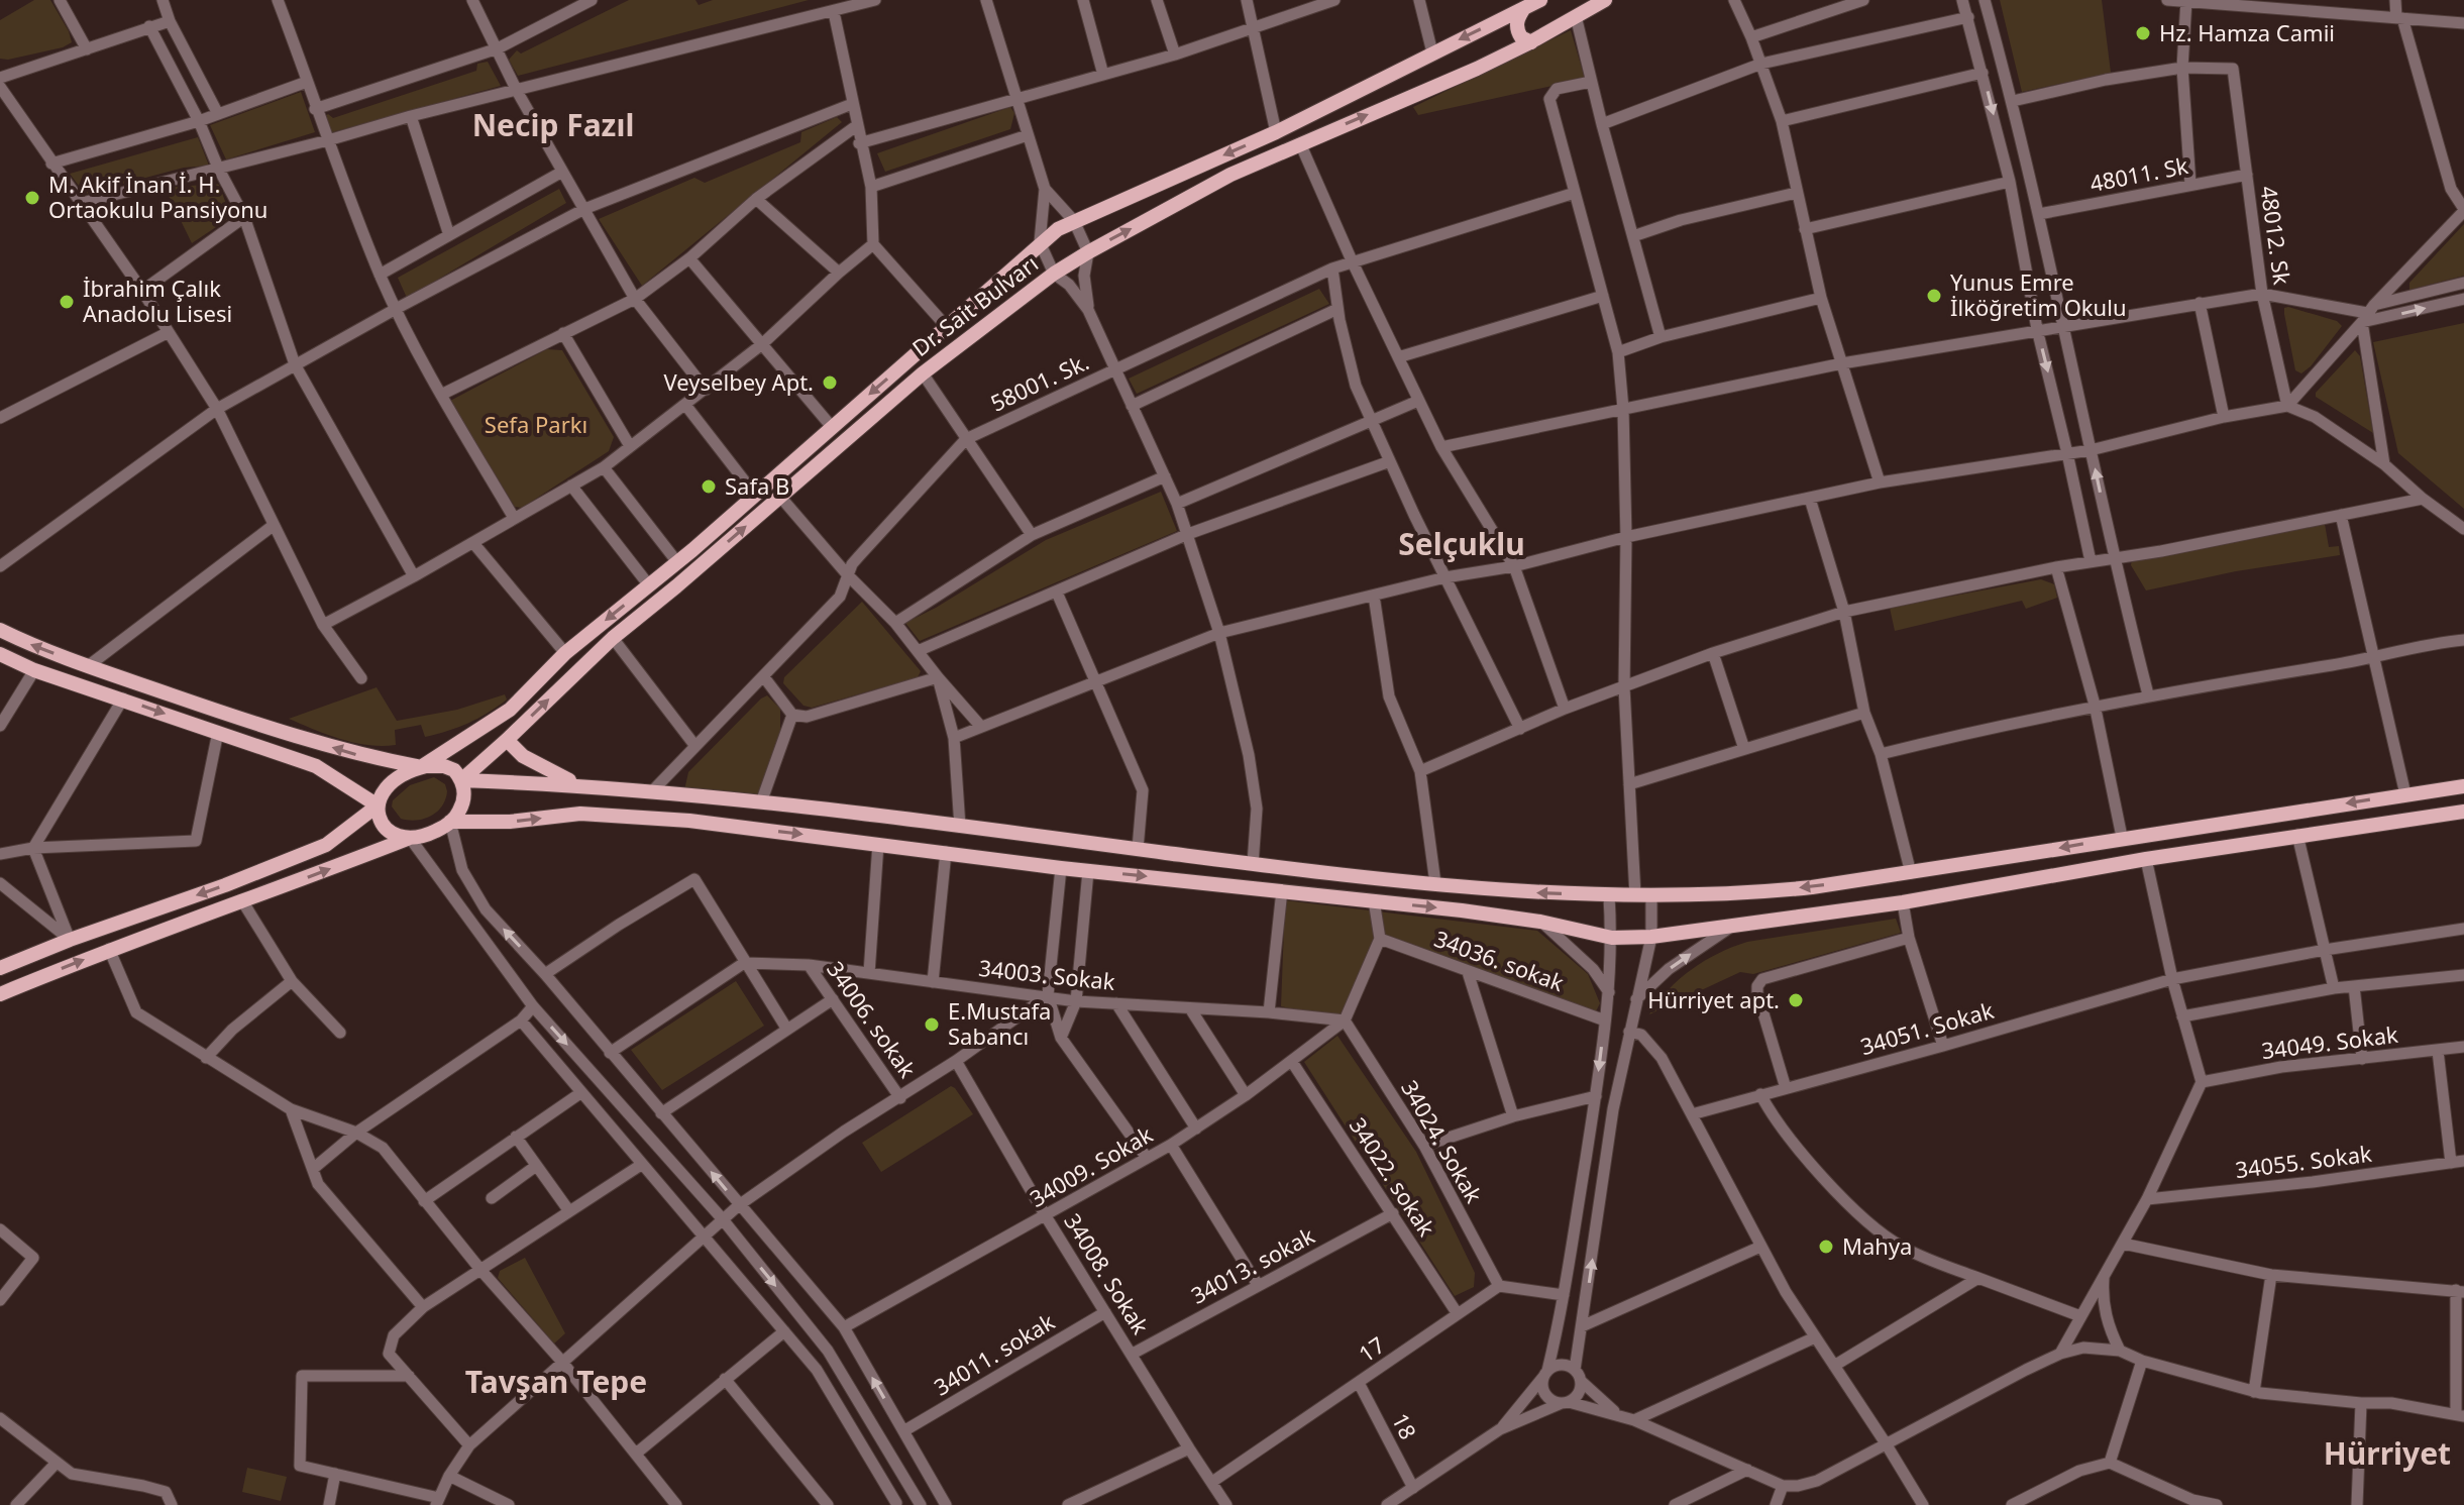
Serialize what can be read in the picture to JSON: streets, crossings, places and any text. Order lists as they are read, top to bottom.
{
  "streets": {
    "main road": ["Dr. Sait Bulvarı"],
    "street": [
      "48011. Sk",
      "48012. Sk",
      "58001. Sk.",
      "34036. sokak",
      "34003. Sokak",
      "34006. sokak",
      "34051. Sokak",
      "34049. Sokak",
      "34024. Sokak",
      "34055. Sokak",
      "34009. Sokak",
      "34022. sokak",
      "34013. sokak",
      "34008. Sokak",
      "17",
      "34011. sokak",
      "18"
    ]
  },
  "crossings": [
    ["48011. Sk", "48012. Sk"],
    ["34003. Sokak", "34006. sokak"],
    ["34003. Sokak", "34024. Sokak"],
    ["34003. Sokak", "34009. Sokak"],
    ["34024. Sokak", "34009. Sokak"],
    ["34024. Sokak", "17"],
    ["34009. Sokak", "34022. sokak"],
    ["34009. Sokak", "34008. Sokak"],
    ["34022. sokak", "34013. sokak"],
    ["34022. sokak", "17"],
    ["34013. sokak", "34008. Sokak"],
    ["34008. Sokak", "17"],
    ["34008. Sokak", "34011. sokak"],
    ["17", "18"]
  ],
  "districts": [
    "Necip Fazıl",
    "Selçuklu",
    "Tavşan Tepe",
    "Hürriyet"
  ],
  "parks": ["Sefa Parkı"],
  "places": [
    "Hz. Hamza Camii",
    "M. Akif İnan İ. H. Ortaokulu Pansiyonu",
    "Yunus Emre İlköğretim Okulu",
    "İbrahim Çalık Anadolu Lisesi",
    "Veyselbey Apt.",
    "Safa B",
    "Hürriyet apt.",
    "E.Mustafa Sabancı",
    "Mahya"
  ]
}
